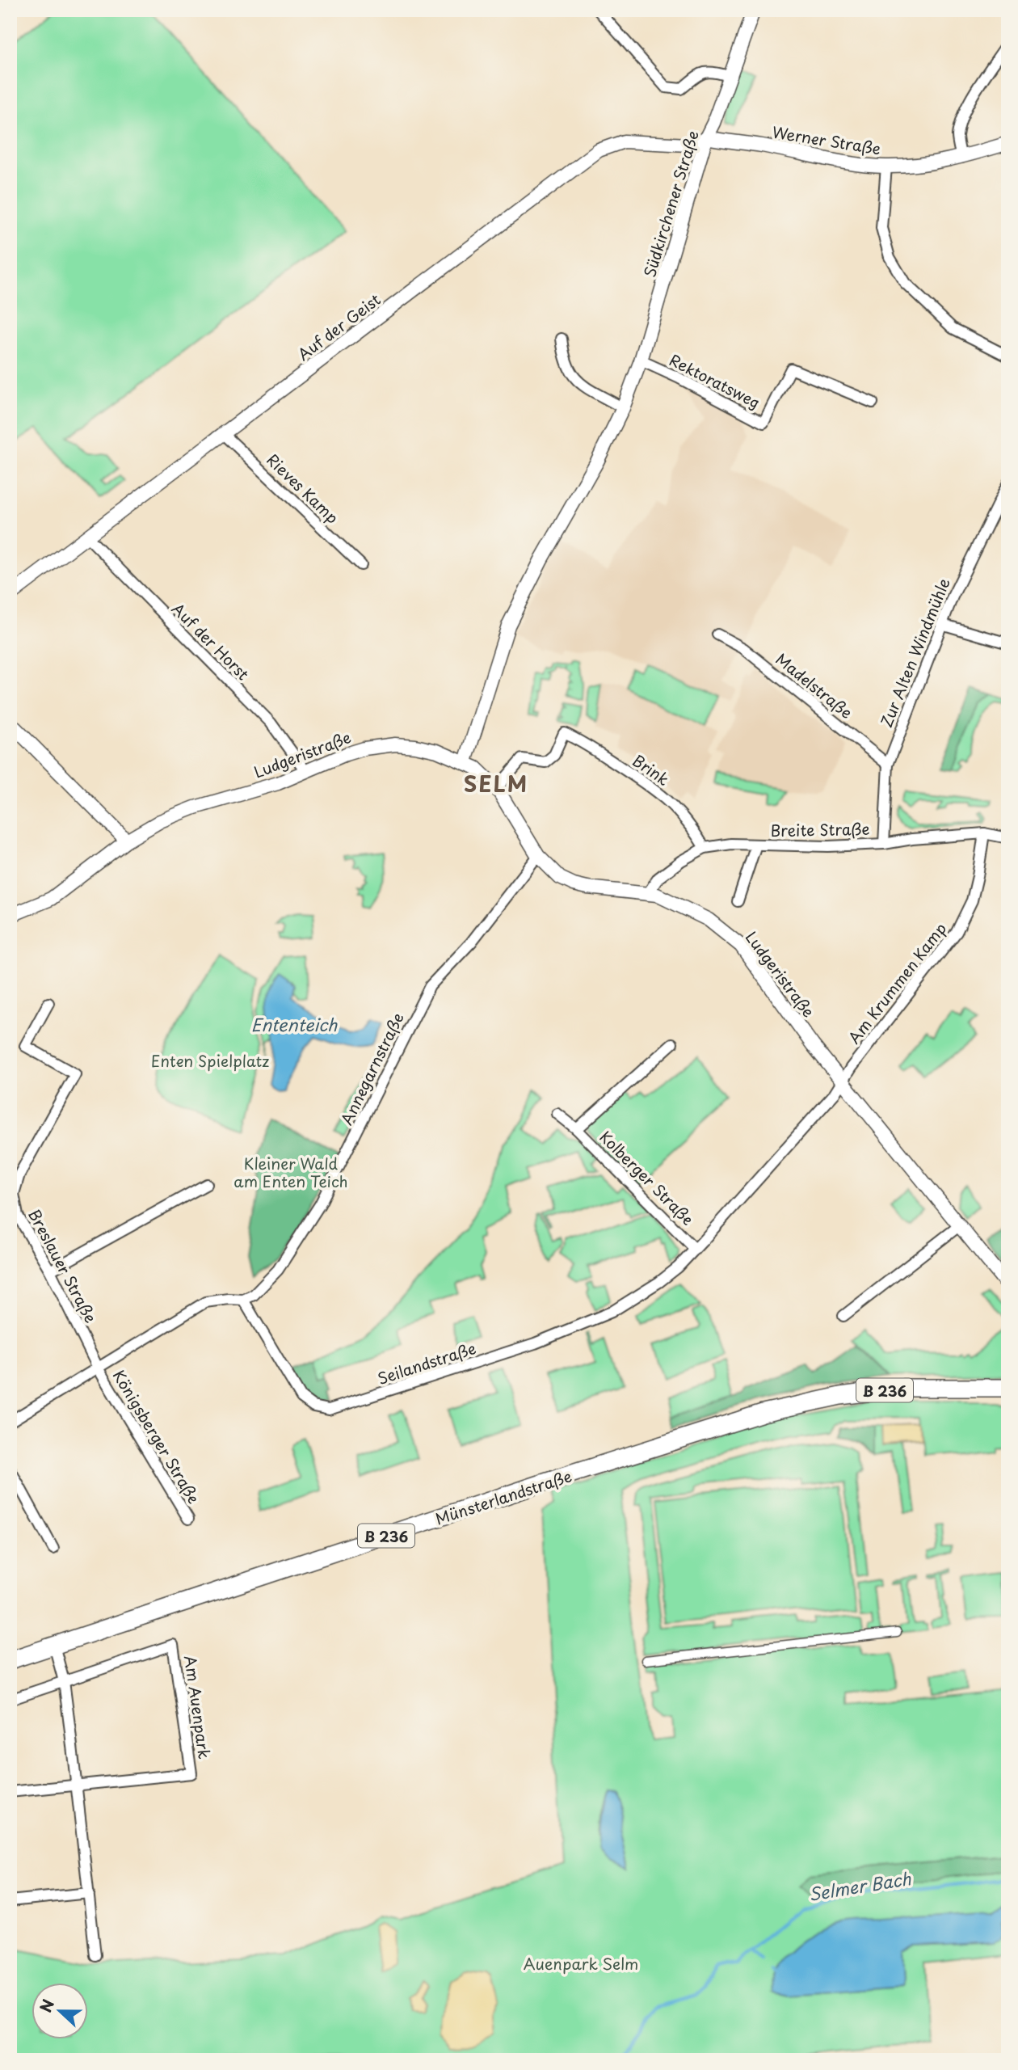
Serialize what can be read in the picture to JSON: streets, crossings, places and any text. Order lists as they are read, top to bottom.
{
  "streets": {
    "main road": ["B 236", "Münsterlandstraße"],
    "street": [
      "Werner Straße",
      "Südkirchener Straße",
      "Auf der Geist",
      "Rektoratsweg",
      "Rieves Kamp",
      "Auf der Horst",
      "Zur Alten Windmühle",
      "Madelstraße",
      "Ludgeristraße",
      "Brink",
      "Breite Straße",
      "Am Krummen Kamp",
      "Annegarnstraße",
      "Kolberger Straße",
      "Breslauer Straße",
      "Seilandstraße",
      "Königsberger Straße",
      "Am Auenpark"
    ]
  },
  "crossings": [
    ["Werner Straße", "Südkirchener Straße"],
    ["Werner Straße", "Auf der Geist"],
    ["Südkirchener Straße", "Auf der Geist"],
    ["Südkirchener Straße", "Rektoratsweg"],
    ["Südkirchener Straße", "Ludgeristraße"],
    ["Auf der Geist", "Rieves Kamp"],
    ["Auf der Geist", "Auf der Horst"],
    ["Auf der Horst", "Ludgeristraße"],
    ["Zur Alten Windmühle", "Madelstraße"],
    ["Zur Alten Windmühle", "Breite Straße"],
    ["Ludgeristraße", "Brink"],
    ["Ludgeristraße", "Breite Straße"],
    ["Ludgeristraße", "Am Krummen Kamp"],
    ["Ludgeristraße", "Annegarnstraße"],
    ["Ludgeristraße", "Seilandstraße"],
    ["Brink", "Breite Straße"],
    ["Breite Straße", "Am Krummen Kamp"],
    ["Am Krummen Kamp", "Seilandstraße"],
    ["Annegarnstraße", "Seilandstraße"],
    ["Kolberger Straße", "Seilandstraße"],
    ["Breslauer Straße", "Königsberger Straße"]
  ],
  "districts": ["SELM"],
  "water": ["Ententeich", "Selmer Bach"],
  "parks": ["Enten Spielplatz", "Kleiner Wald am Enten Teich", "Auenpark Selm"],
  "north": "left"
}
